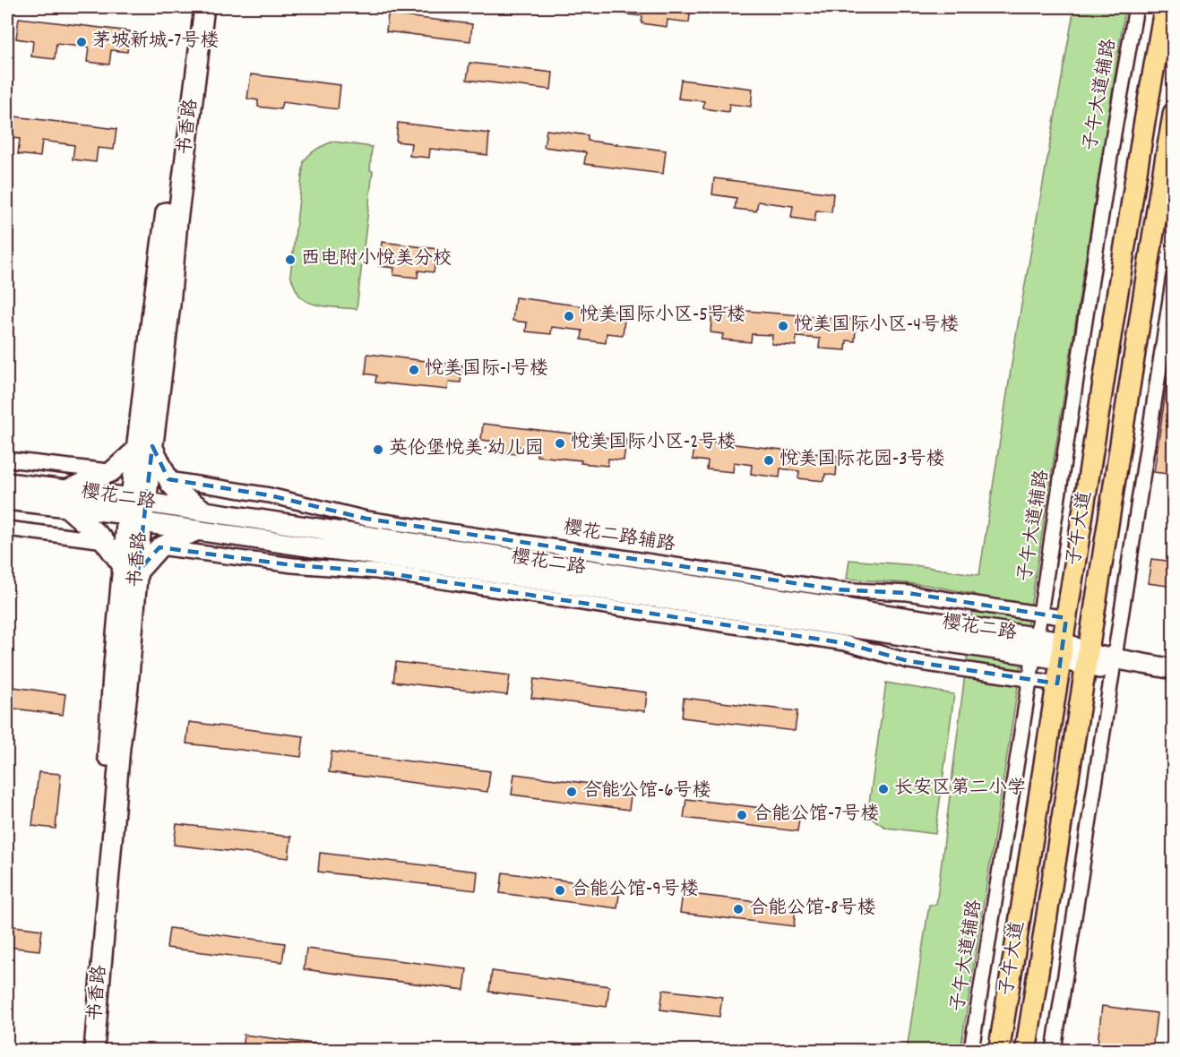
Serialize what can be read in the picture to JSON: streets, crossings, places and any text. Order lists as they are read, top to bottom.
{
  "streets": {
    "main road": ["书香路", "樱花二路", "子午大道"],
    "street": ["子午大道辅路", "樱花二路辅路"]
  },
  "crossings": [
    ["子午大道辅路", "樱花二路"],
    ["子午大道辅路", "樱花二路辅路"],
    ["书香路", "樱花二路"],
    ["樱花二路", "子午大道"],
    ["子午大道", "樱花二路辅路"]
  ],
  "places": [
    "茅坡新城-7号楼",
    "西电附小悦美分校",
    "悦美国际小区-5号楼",
    "悦美国际小区-4号楼",
    "悦美国际-1号楼",
    "悦美国际小区-2号楼",
    "英伦堡悦美·幼儿园",
    "悦美国际花园-3号楼",
    "长安区第二小学",
    "合能公馆-6号楼",
    "合能公馆-7号楼",
    "合能公馆-9号楼",
    "合能公馆-8号楼"
  ]
}
